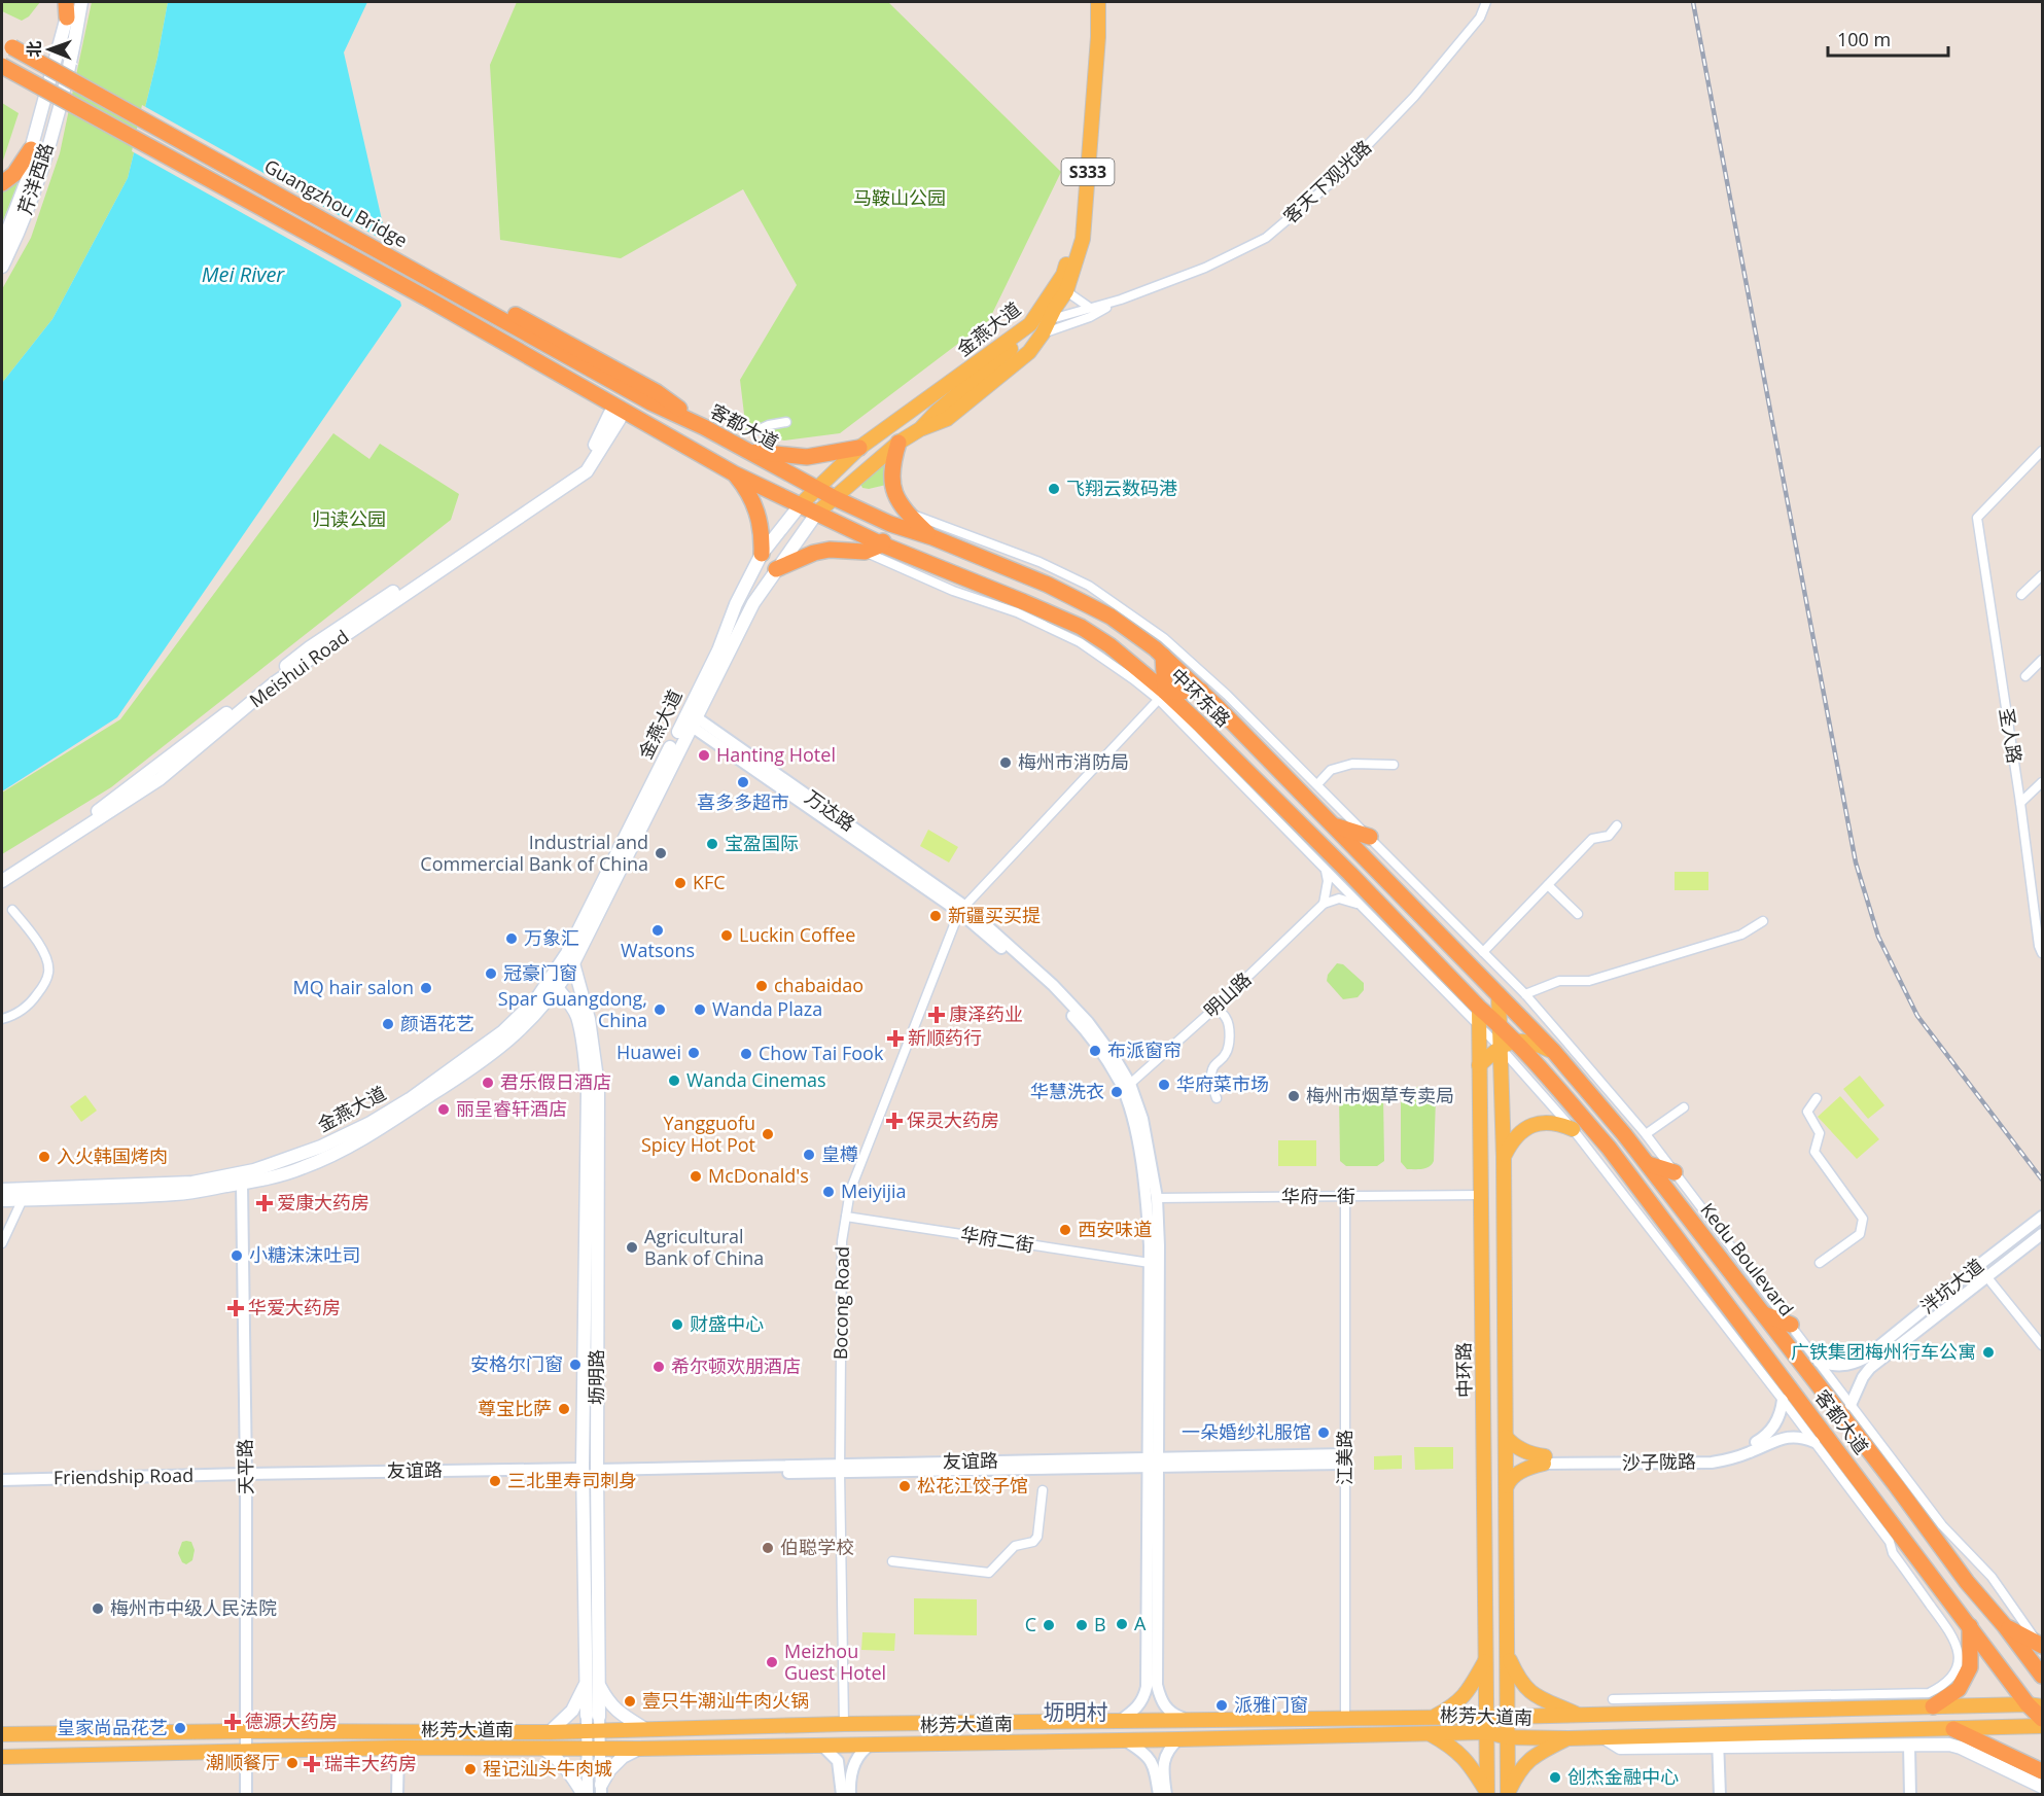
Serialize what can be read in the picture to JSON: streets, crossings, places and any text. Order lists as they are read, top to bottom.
{
  "streets": {
    "highway": [
      "Guangzhou Bridge",
      "客都大道",
      "中环东路",
      "Kedu Boulevard"
    ],
    "main road": [
      "S333",
      "芹洋西路",
      "金燕大道",
      "Meishui Road",
      "中环路",
      "坜明路",
      "彬芳大道南"
    ],
    "street": [
      "客天下观光路",
      "圣人路",
      "万达路",
      "明山路",
      "华府一街",
      "华府二街",
      "泮坑大道",
      "Bocong Road",
      "江美路",
      "友谊路",
      "沙子陇路",
      "天平路",
      "Friendship Road"
    ]
  },
  "crossings": [
    ["客天下观光路", "金燕大道"],
    ["Guangzhou Bridge", "客都大道"],
    ["金燕大道", "客都大道"],
    ["金燕大道", "中环东路"],
    ["金燕大道", "万达路"],
    ["金燕大道", "坜明路"],
    ["金燕大道", "天平路"],
    ["客都大道", "中环东路"],
    ["客都大道", "彬芳大道南"],
    ["中环东路", "Kedu Boulevard"],
    ["中环东路", "中环路"],
    ["万达路", "Bocong Road"],
    ["华府一街", "中环路"],
    ["华府一街", "江美路"],
    ["华府二街", "Bocong Road"],
    ["Bocong Road", "友谊路"],
    ["Bocong Road", "彬芳大道南"],
    ["中环路", "彬芳大道南"],
    ["坜明路", "友谊路"],
    ["坜明路", "彬芳大道南"],
    ["江美路", "友谊路"],
    ["江美路", "彬芳大道南"],
    ["友谊路", "天平路"],
    ["友谊路", "Friendship Road"],
    ["天平路", "Friendship Road"],
    ["天平路", "彬芳大道南"]
  ],
  "districts": ["坜明村"],
  "water": ["Mei River"],
  "parks": ["马鞍山公园", "归读公园"],
  "places": {
    "other": [
      "飞翔云数码港",
      "Hanting Hotel",
      "梅州市消防局",
      "喜多多超市",
      "宝盈国际",
      "Industrial and Commercial Bank of China",
      "KFC",
      "新疆买买提",
      "Watsons",
      "Luckin Coffee",
      "万象汇",
      "冠豪门窗",
      "chabaidao",
      "MQ hair salon",
      "Spar Guangdong, China",
      "Wanda Plaza",
      "颜语花艺",
      "布派窗帘",
      "Huawei",
      "Chow Tai Fook",
      "Wanda Cinemas",
      "君乐假日酒店",
      "华府菜市场",
      "华慧洗衣",
      "梅州市烟草专卖局",
      "丽呈睿轩酒店",
      "Yangguofu Spicy Hot Pot",
      "皇樽",
      "入火韩国烤肉",
      "McDonald's",
      "Meiyijia",
      "西安味道",
      "Agricultural Bank of China",
      "小糖沫沫吐司",
      "财盛中心",
      "广铁集团梅州行车公寓",
      "安格尔门窗",
      "希尔顿欢朋酒店",
      "尊宝比萨",
      "一朵婚纱礼服馆",
      "三北里寿司刺身",
      "松花江饺子馆",
      "伯聪学校",
      "梅州市中级人民法院",
      "A",
      "C",
      "B",
      "Meizhou Guest Hotel",
      "壹只牛潮汕牛肉火锅",
      "派雅门窗",
      "皇家尚品花艺",
      "潮顺餐厅",
      "程记汕头牛肉城",
      "创杰金融中心"
    ],
    "health": [
      "康泽药业",
      "新顺药行",
      "保灵大药房",
      "爱康大药房",
      "华爱大药房",
      "德源大药房",
      "瑞丰大药房"
    ]
  },
  "scale_bar": "100 m",
  "north": "left"
}
